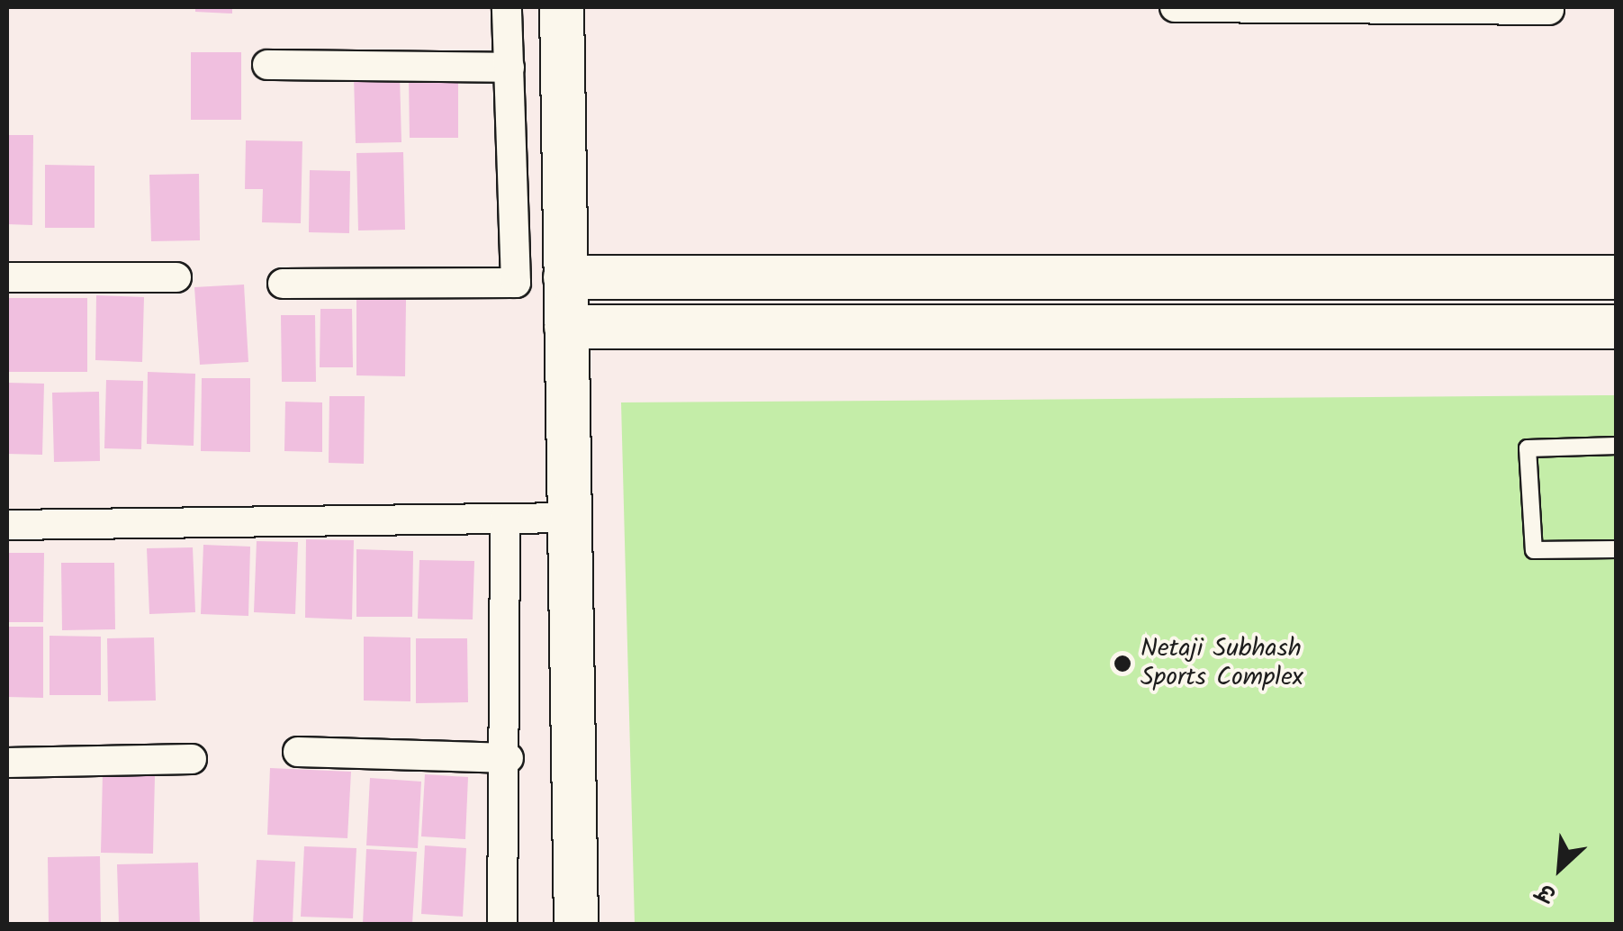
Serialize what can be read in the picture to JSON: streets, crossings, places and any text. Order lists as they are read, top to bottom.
{
  "places": ["Netaji Subhash Sports Complex"],
  "north": "bottom left"
}
